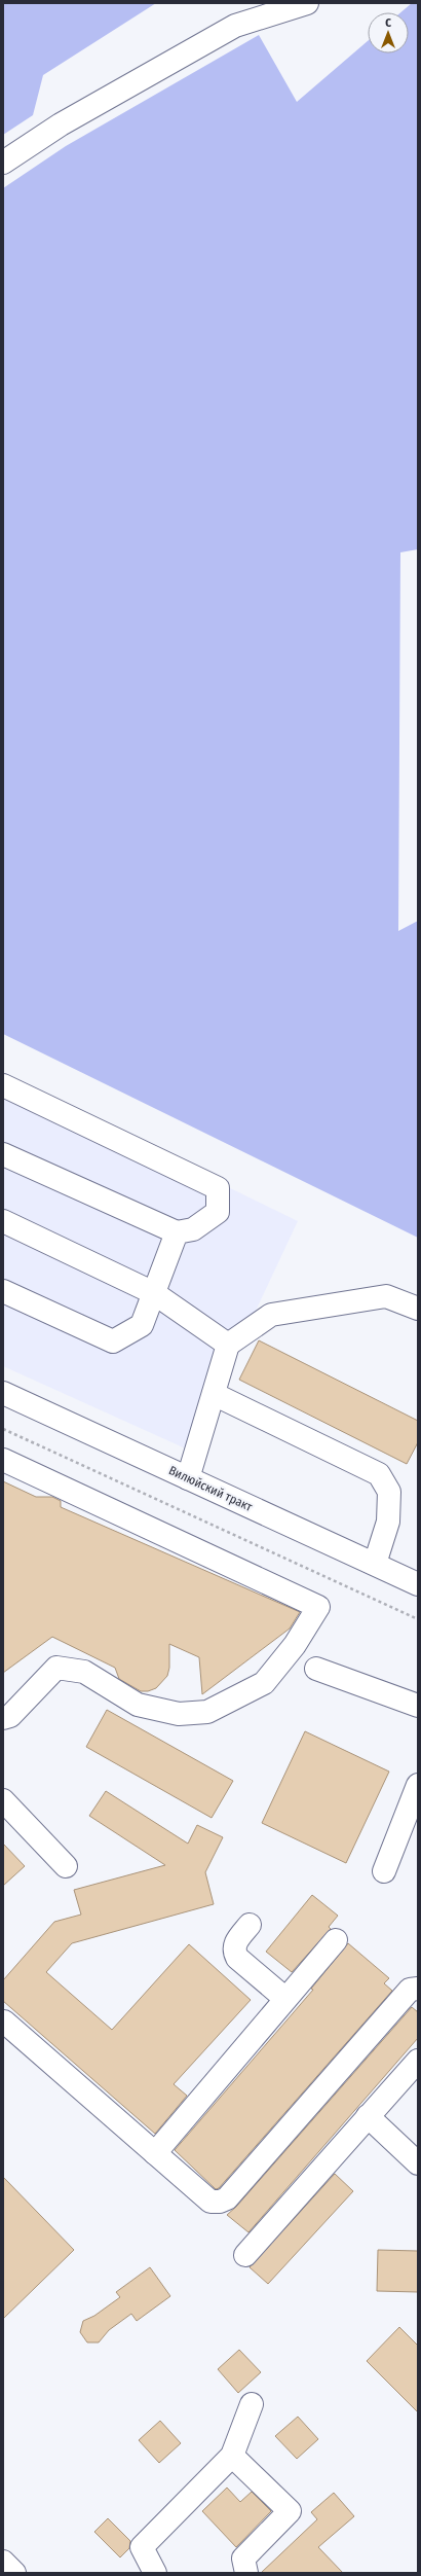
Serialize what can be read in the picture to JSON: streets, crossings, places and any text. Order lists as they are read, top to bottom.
{
  "streets": {
    "main road": ["Вилюйский тракт"]
  },
  "north": "top"
}
